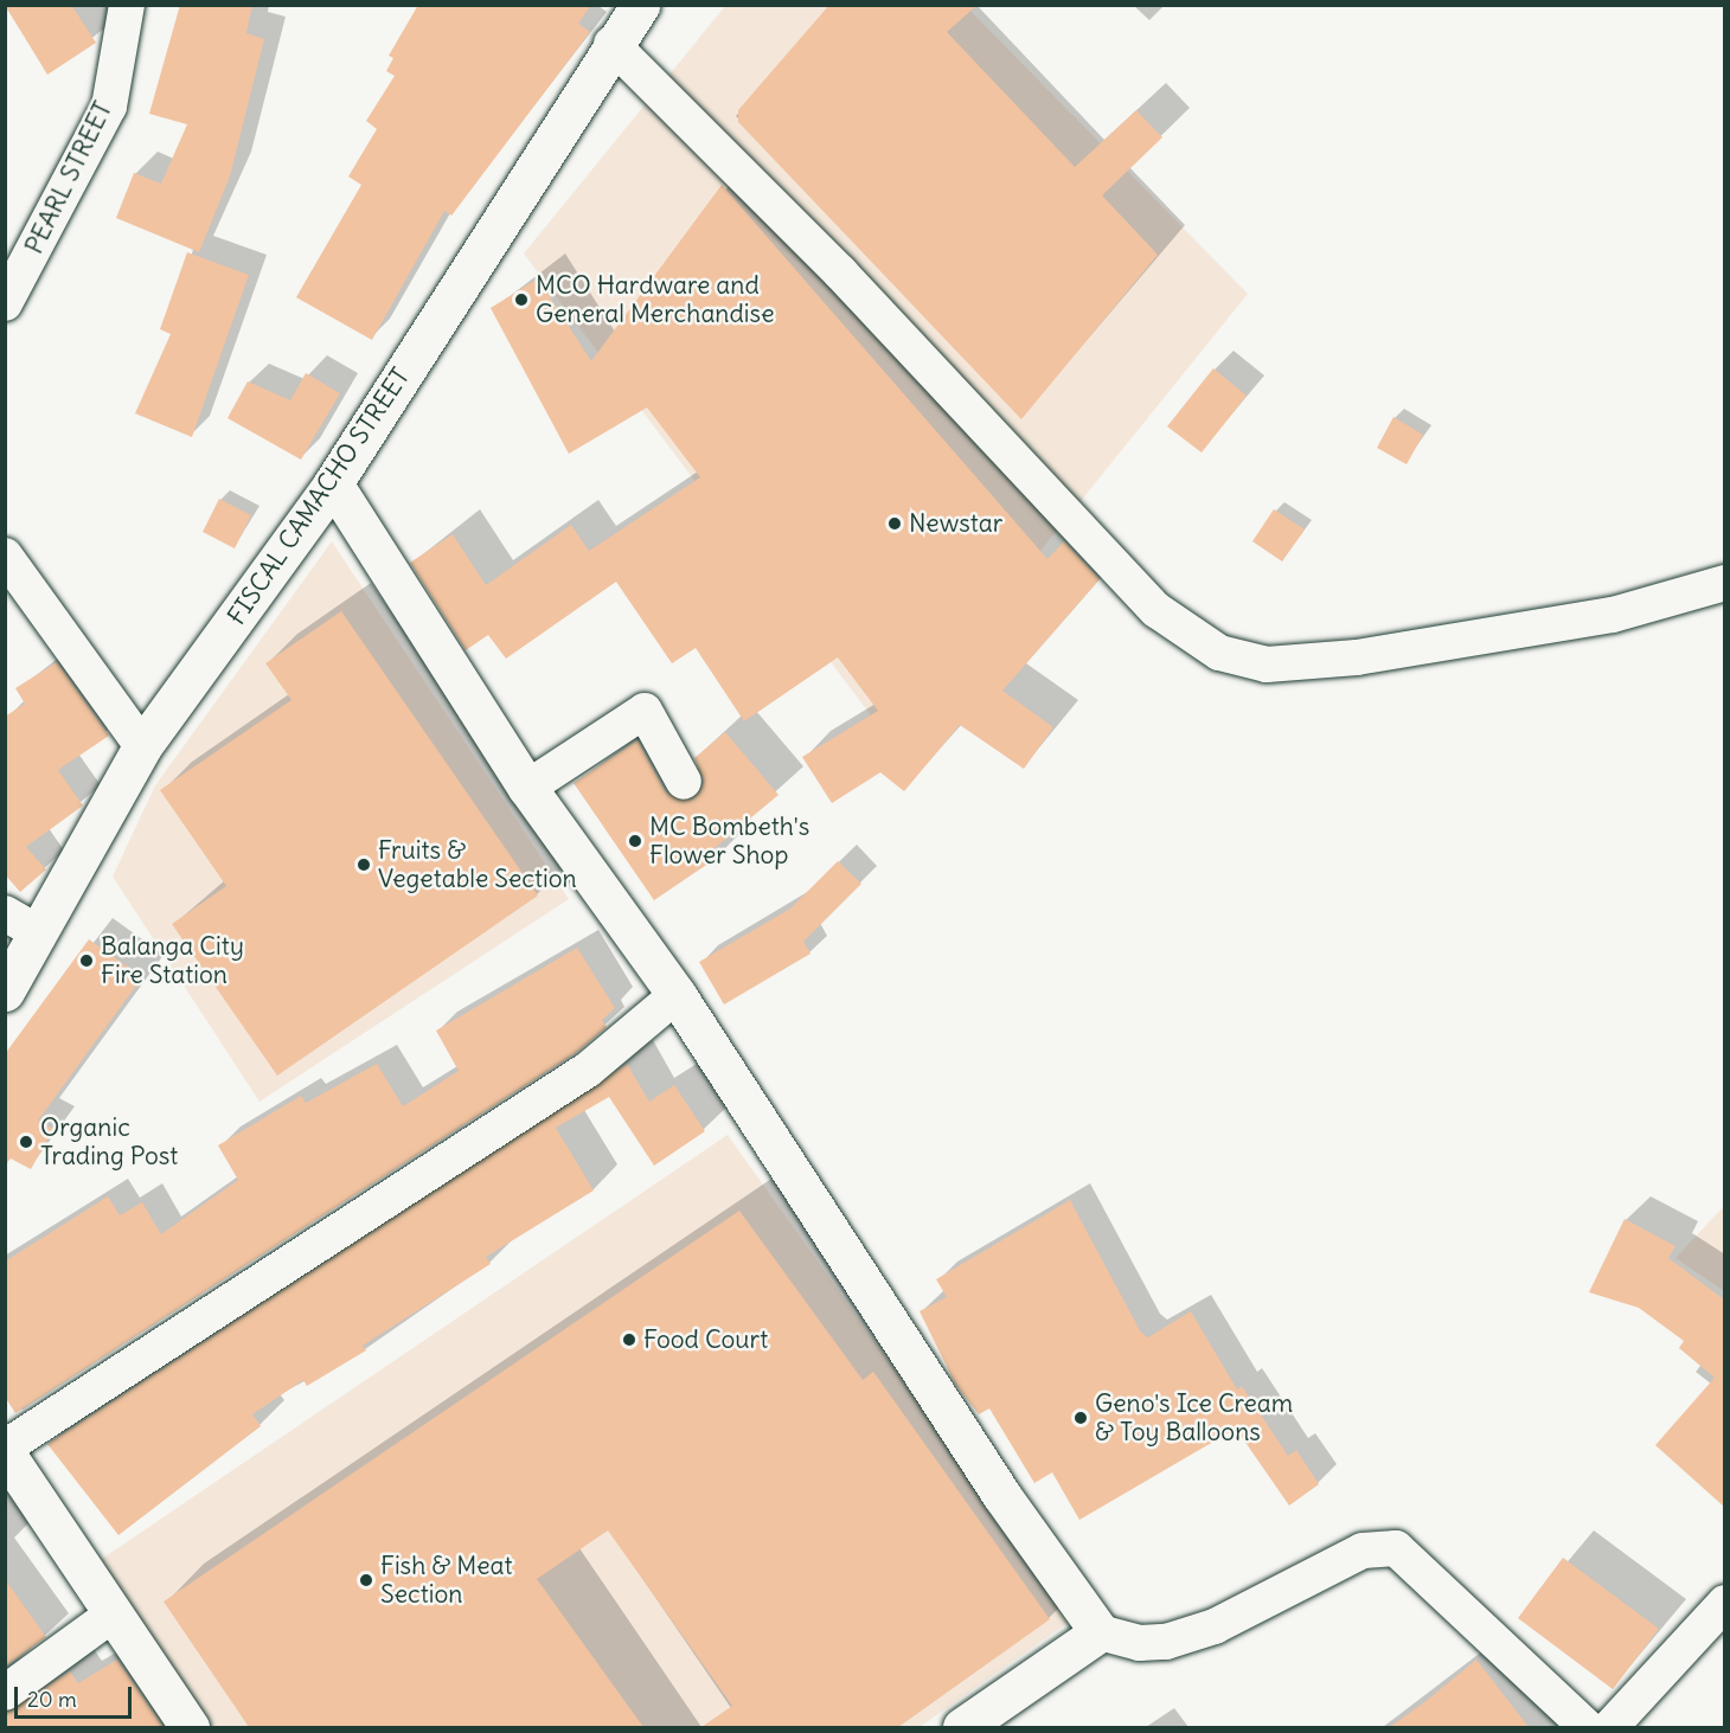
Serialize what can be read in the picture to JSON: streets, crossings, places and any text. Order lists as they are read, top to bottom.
{
  "streets": {
    "street": ["PEARL STREET", "FISCAL CAMACHO STREET"]
  },
  "places": [
    "MCO Hardware and General Merchandise",
    "Newstar",
    "MC Bombeth's Flower Shop",
    "Fruits & Vegetable Section",
    "Balanga City Fire Station",
    "Organic Trading Post",
    "Food Court",
    "Geno's Ice Cream & Toy Balloons",
    "Fish & Meat Section"
  ],
  "scale_bar": "20 m"
}
